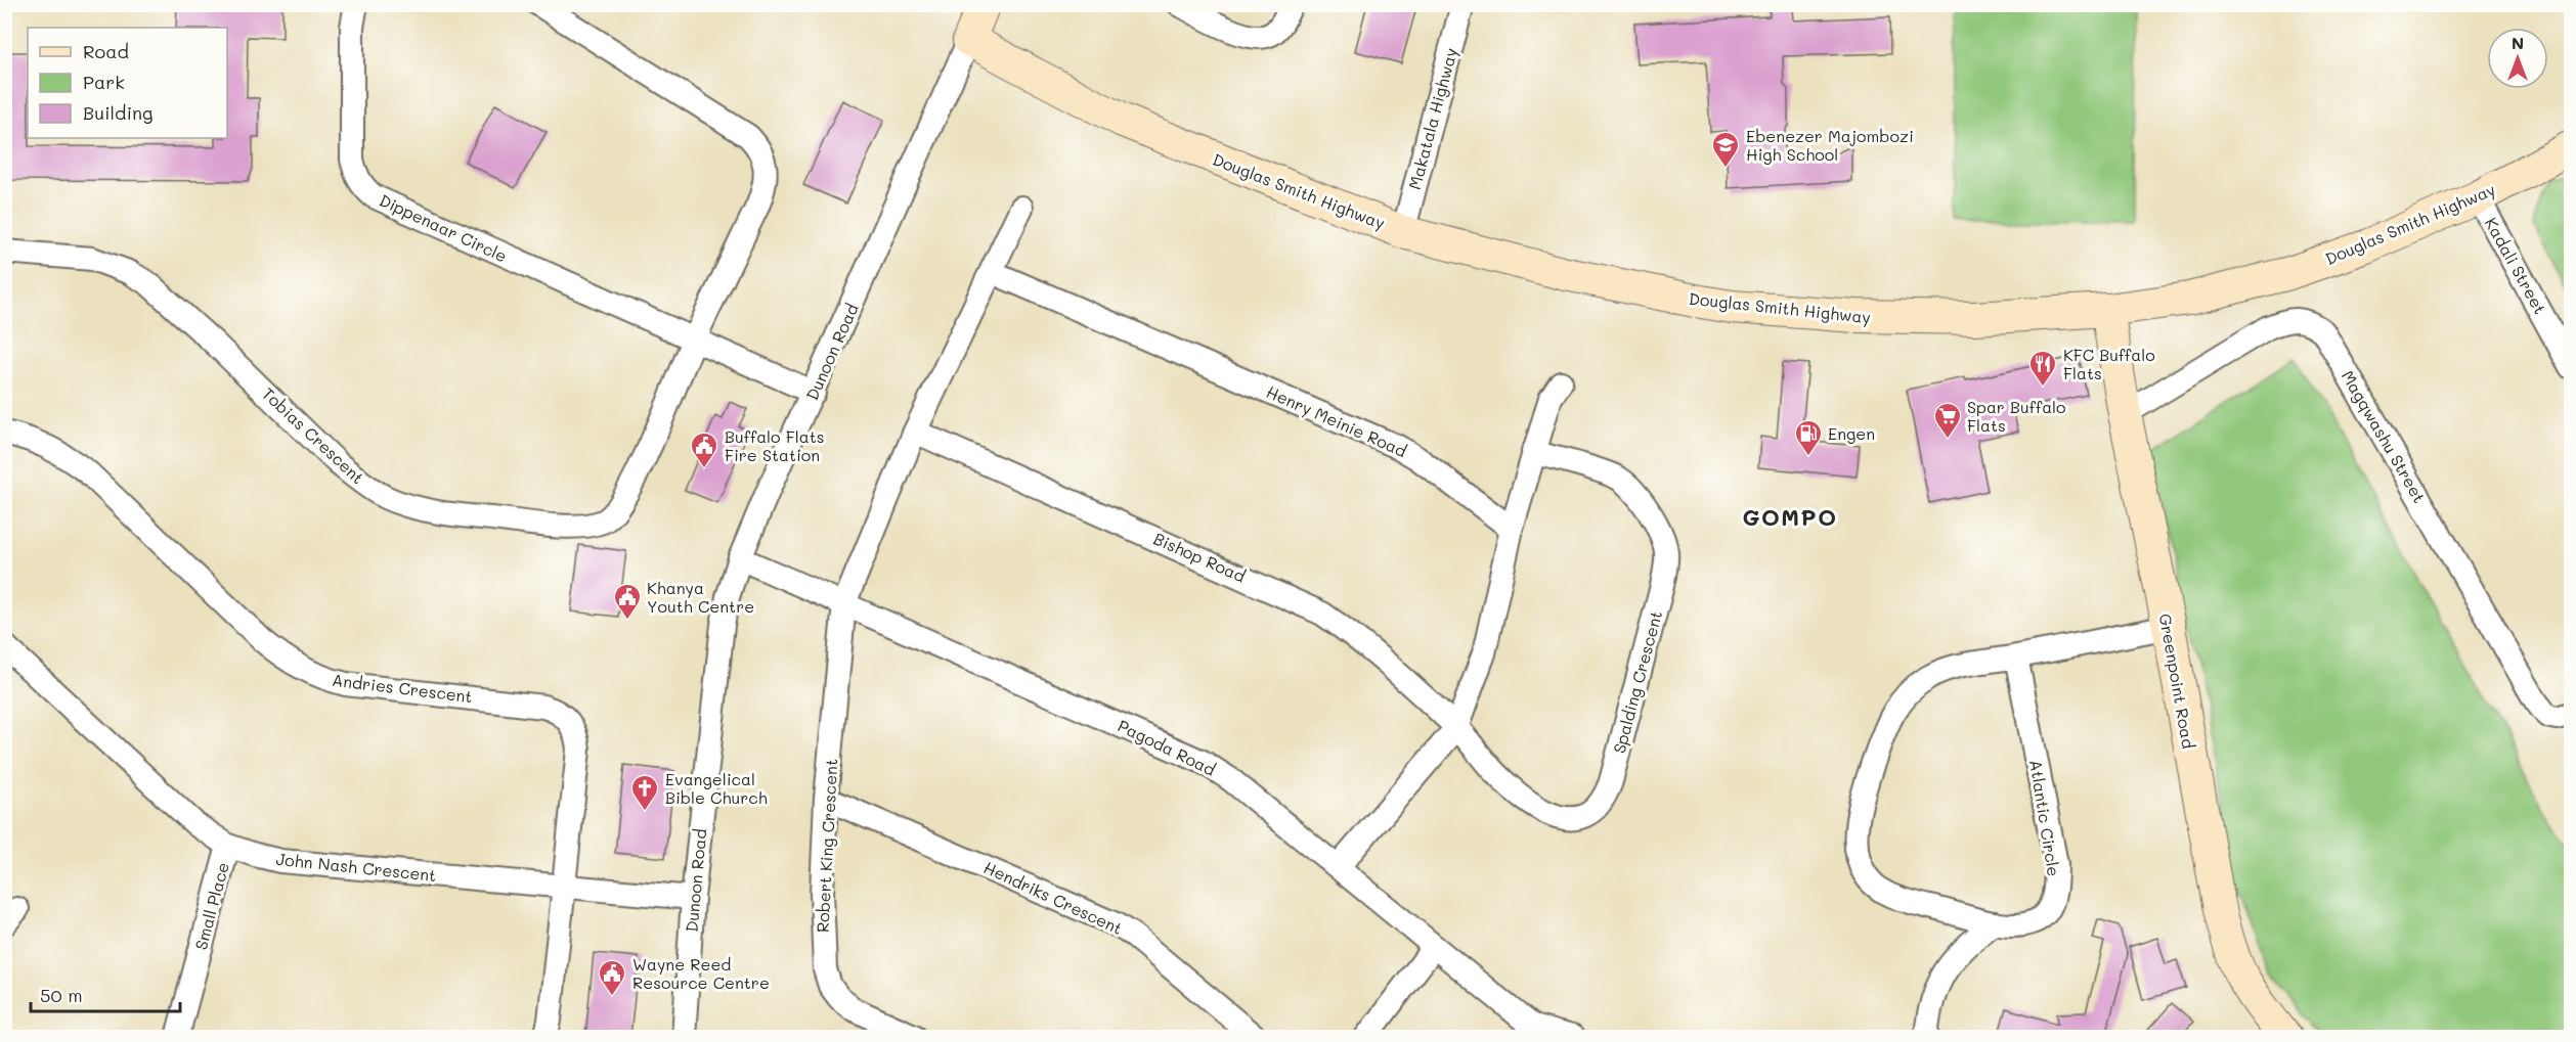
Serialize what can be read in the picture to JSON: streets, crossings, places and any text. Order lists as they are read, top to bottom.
{
  "streets": {
    "street": [
      "Makatala Highway",
      "Douglas Smith Highway",
      "Dippenaar Circle",
      "Kadali Street",
      "Dunoon Road",
      "Henry Meinie Road",
      "Tobias Crescent",
      "Magqwashu Street",
      "Bishop Road",
      "Greenpoint Road",
      "Spalding Crescent",
      "Andries Crescent",
      "Pagoda Road",
      "Atlantic Circle",
      "Robert King Crescent",
      "John Nash Crescent",
      "Hendriks Crescent",
      "Small Place"
    ]
  },
  "crossings": [
    ["Makatala Highway", "Douglas Smith Highway"],
    ["Douglas Smith Highway", "Kadali Street"],
    ["Douglas Smith Highway", "Dunoon Road"],
    ["Douglas Smith Highway", "Greenpoint Road"],
    ["Dippenaar Circle", "Dunoon Road"],
    ["Dippenaar Circle", "Tobias Crescent"],
    ["Dunoon Road", "Pagoda Road"],
    ["Dunoon Road", "John Nash Crescent"],
    ["Magqwashu Street", "Greenpoint Road"],
    ["Bishop Road", "Spalding Crescent"],
    ["Greenpoint Road", "Atlantic Circle"],
    ["Andries Crescent", "John Nash Crescent"],
    ["Pagoda Road", "Robert King Crescent"],
    ["Robert King Crescent", "Hendriks Crescent"],
    ["John Nash Crescent", "Small Place"]
  ],
  "districts": ["GOMPO"],
  "places": {
    "school or university": ["Ebenezer Majombozi High School"],
    "restaurant": ["KFC Buffalo Flats"],
    "supermarket": ["Spar Buffalo Flats"],
    "fuel station": ["Engen"],
    "public building": ["Buffalo Flats Fire Station", "Khanya Youth Centre", "Wayne Reed Resource Centre"],
    "church": ["Evangelical Bible Church"]
  },
  "legend": ["Road", "Park", "Building"],
  "scale_bar": "50 m",
  "north": "top"
}
